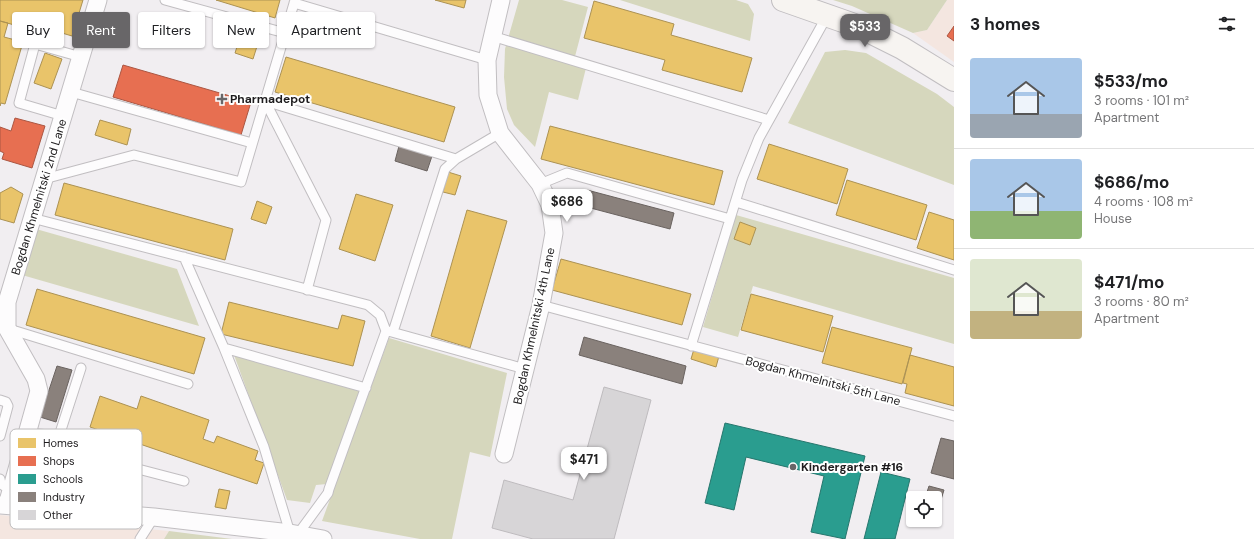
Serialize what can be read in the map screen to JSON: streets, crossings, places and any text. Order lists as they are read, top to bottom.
{
  "streets": {
    "street": ["Bogdan Khmelnitski 2nd Lane", "Bogdan Khmelnitski 4th Lane"],
    "lane": ["Bogdan Khmelnitski 5th Lane"]
  },
  "crossings": [
    ["Bogdan Khmelnitski 4th Lane", "Bogdan Khmelnitski 5th Lane"]
  ],
  "places": {
    "health": ["Pharmadepot"],
    "other": ["Kindergarten #16"]
  },
  "legend": [
    "Homes",
    "Shops",
    "Schools",
    "Industry",
    "Other"
  ],
  "page": {
    "heading": "3 homes",
    "chip": [
      "Buy",
      "Rent",
      "Filters",
      "New",
      "Apartment"
    ],
    "price": ["$533", "$686", "$471"],
    "list": [
      {
        "name": "$533/mo",
        "note": "3 rooms · 101 m² · Apartment"
      },
      {
        "name": "$686/mo",
        "note": "4 rooms · 108 m² · House"
      },
      {
        "name": "$471/mo",
        "note": "3 rooms · 80 m² · Apartment"
      }
    ]
  }
}
